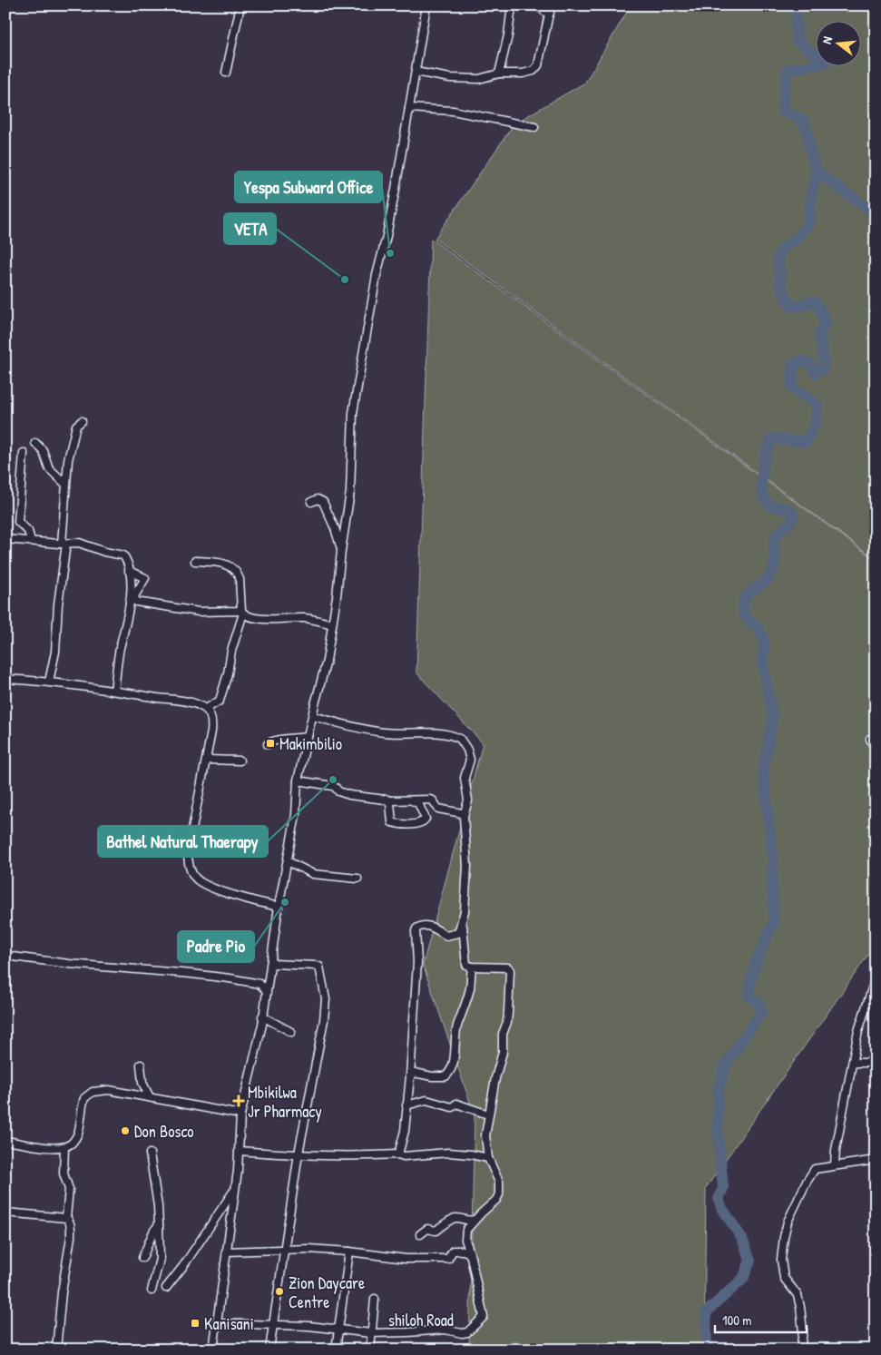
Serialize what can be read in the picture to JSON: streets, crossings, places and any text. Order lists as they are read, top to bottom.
{
  "streets": {
    "street": ["shiloh Road"]
  },
  "places": {
    "other": [
      "Yespa Subward Office",
      "VETA",
      "Bathel Natural Thaerapy",
      "Padre Pio",
      "Don Bosco",
      "Zion Daycare Centre"
    ],
    "transit": ["Makimbilio", "Kanisani"],
    "health": ["Mbikilwa Jr Pharmacy"]
  },
  "scale_bar": "100 m",
  "north": "left"
}
